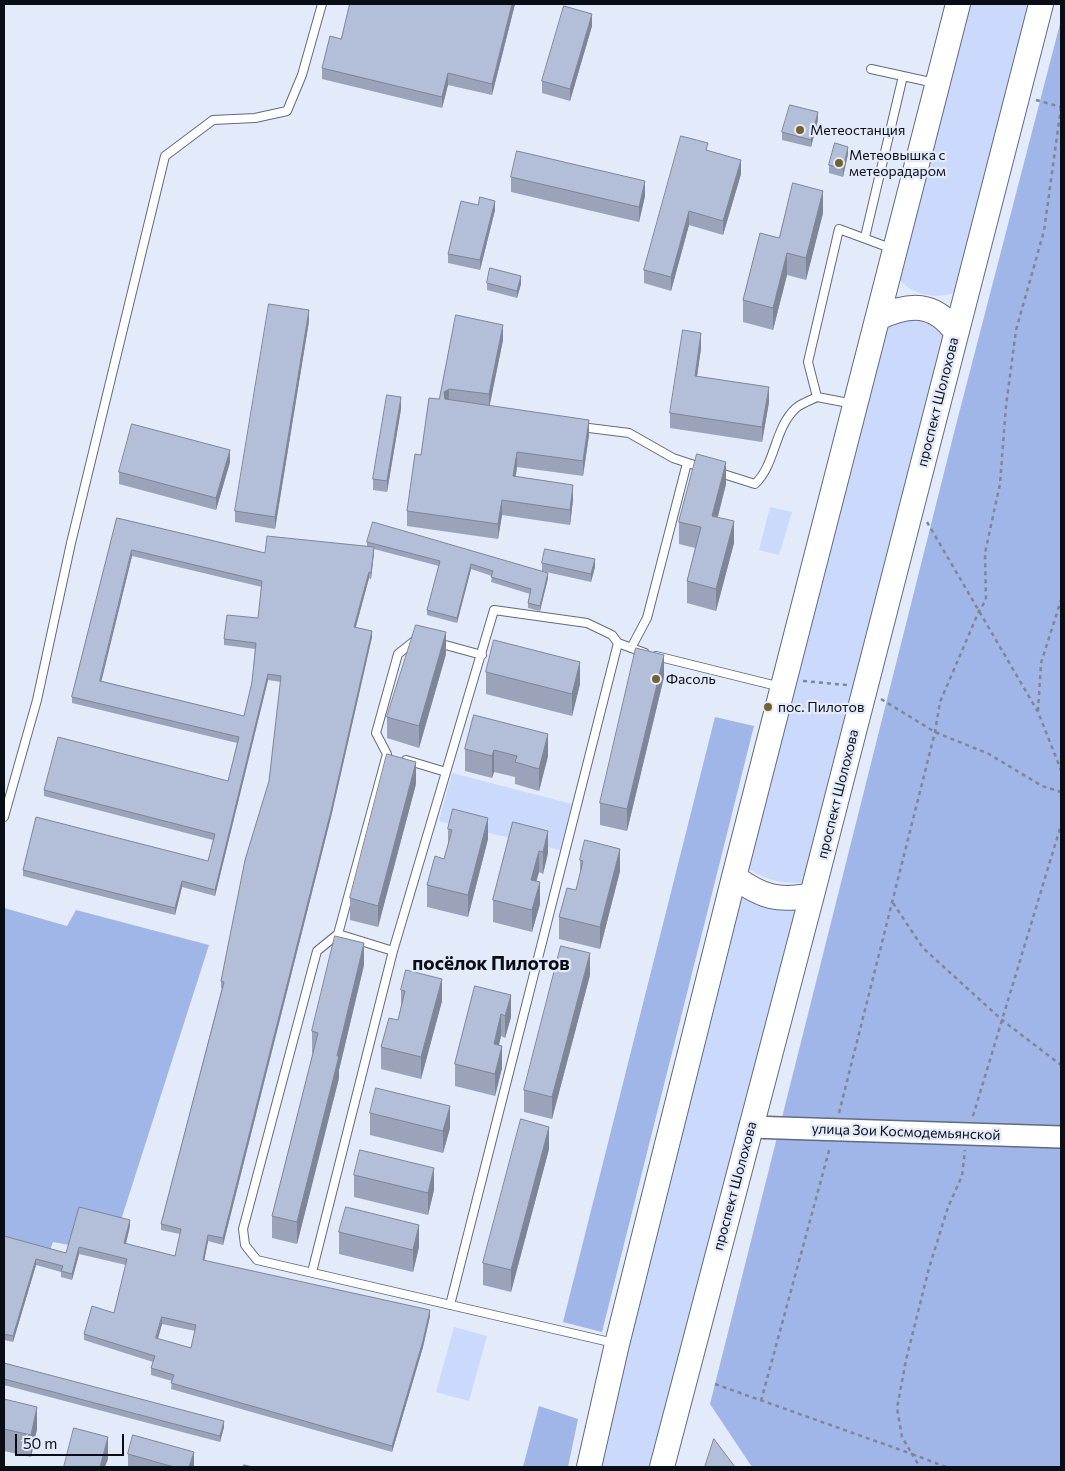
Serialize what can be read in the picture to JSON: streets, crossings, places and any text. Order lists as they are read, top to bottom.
{
  "streets": {
    "main road": ["проспект Шолохова"],
    "street": ["улица Зои Космодемьянской"]
  },
  "crossings": [
    ["проспект Шолохова", "улица Зои Космодемьянской"]
  ],
  "districts": ["посёлок Пилотов"],
  "places": [
    "Метеостанция",
    "Метеовышка с метеорадаром",
    "Фасоль",
    "пос. Пилотов"
  ],
  "scale_bar": "50 m"
}
